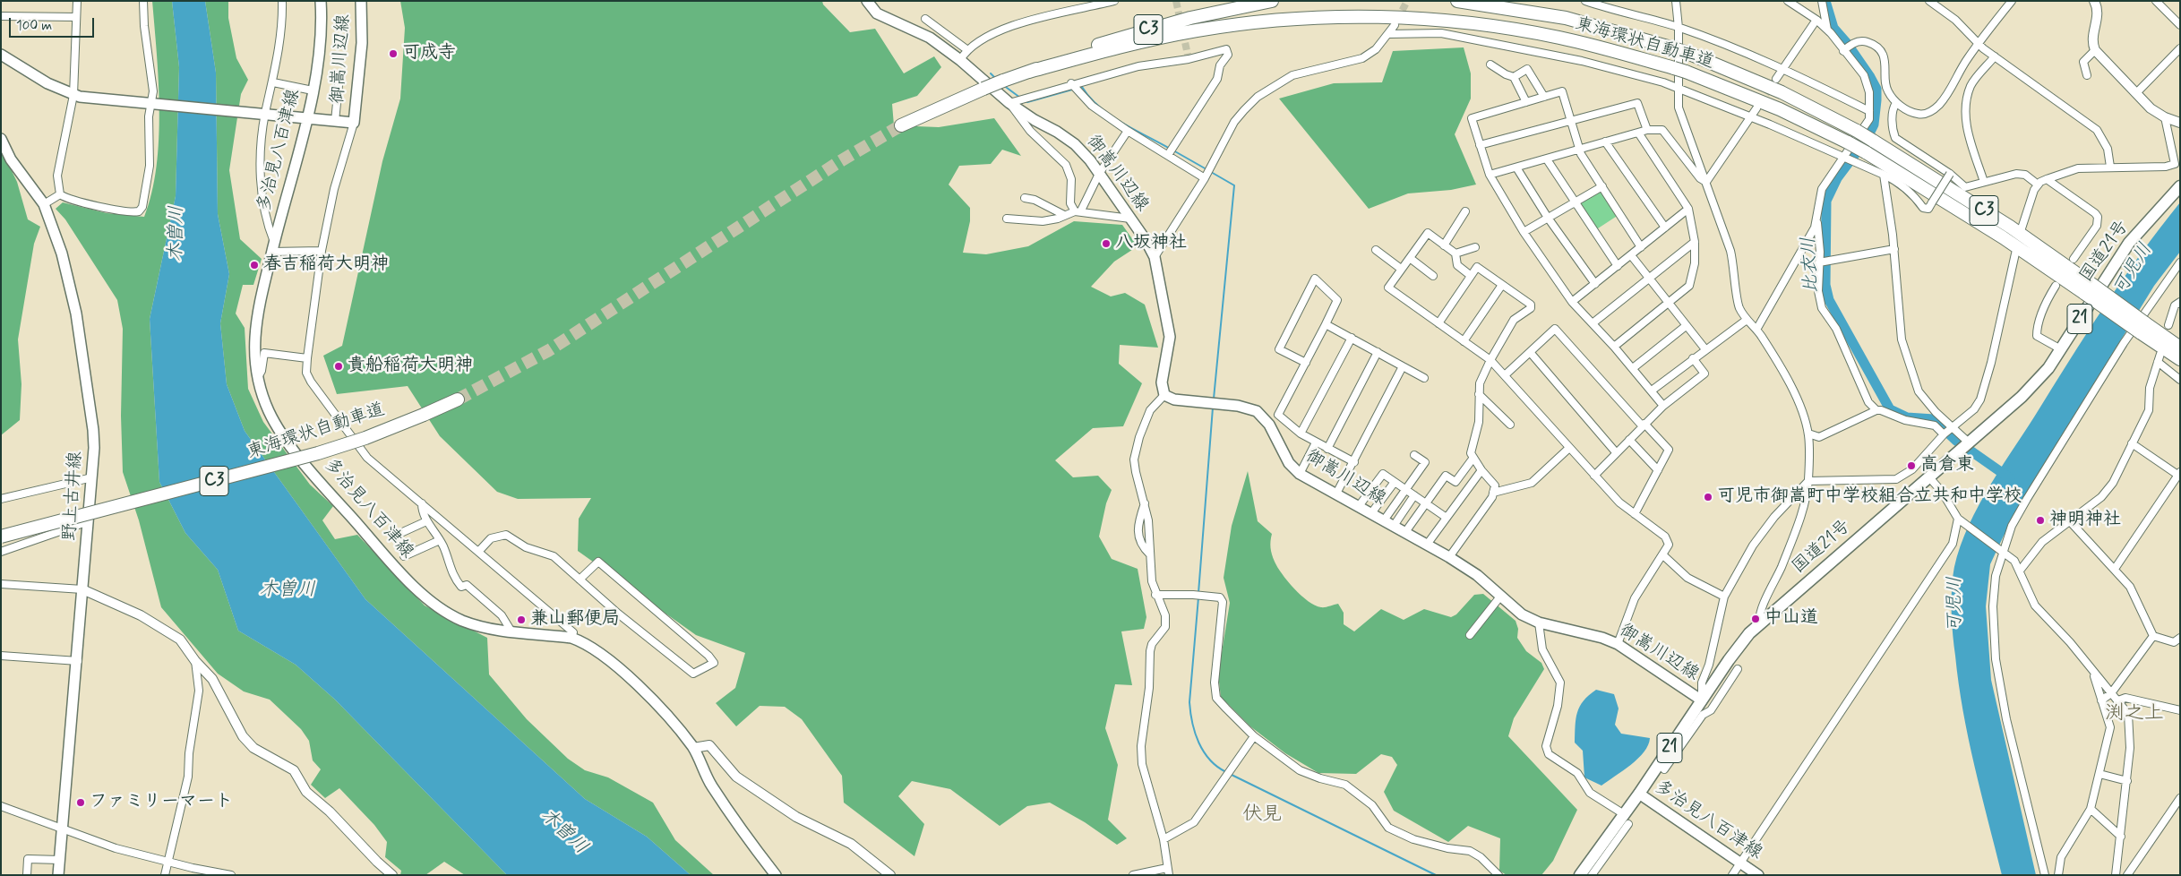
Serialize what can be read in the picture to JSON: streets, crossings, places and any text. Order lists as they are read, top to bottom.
{
  "streets": {
    "highway": [
      "C3",
      "東海環状自動車道",
      "国道21号",
      "21"
    ],
    "main road": ["御嵩川辺線", "多治見八百津線", "野上古井線"]
  },
  "crossings": [
    ["御嵩川辺線", "多治見八百津線"],
    ["御嵩川辺線", "国道21号"],
    ["多治見八百津線", "国道21号"]
  ],
  "districts": ["渕之上", "伏見"],
  "water": ["木曽川", "比衣川", "可児川"],
  "places": [
    "可成寺",
    "八坂神社",
    "春吉稲荷大明神",
    "貴船稲荷大明神",
    "高倉東",
    "可児市御嵩町中学校組合立共和中学校",
    "神明神社",
    "中山道",
    "兼山郵便局",
    "ファミリーマート"
  ],
  "scale_bar": "100 m"
}
